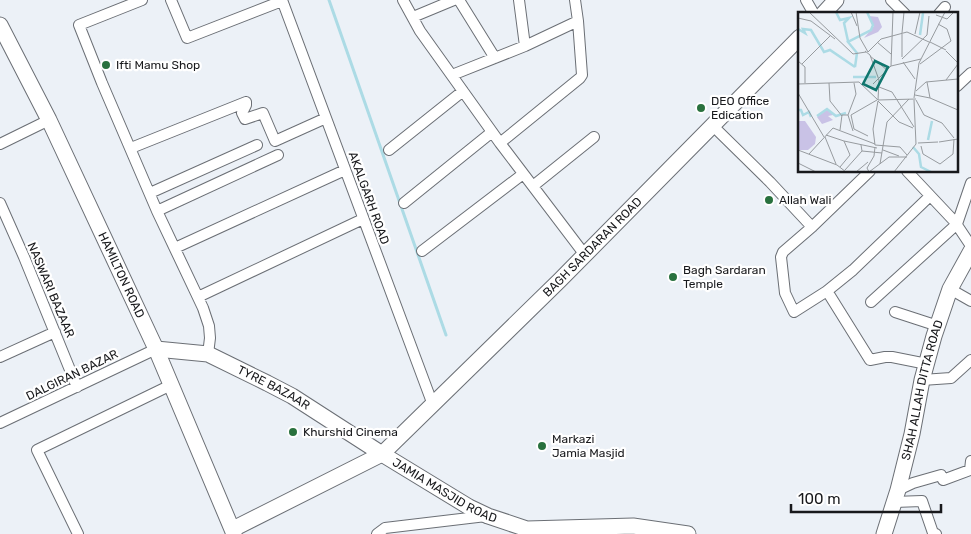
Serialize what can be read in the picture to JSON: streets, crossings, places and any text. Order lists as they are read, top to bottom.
{
  "streets": {
    "street": [
      "AKALGARH ROAD",
      "BAGH SARDARAN ROAD",
      "HAMILTON ROAD",
      "NASWARI BAZAAR",
      "DALGIRAN BAZAR",
      "TYRE BAZAAR",
      "SHAH ALLAH DITTA ROAD",
      "JAMIA MASJID ROAD"
    ]
  },
  "crossings": [
    ["AKALGARH ROAD", "BAGH SARDARAN ROAD"],
    ["BAGH SARDARAN ROAD", "HAMILTON ROAD"],
    ["BAGH SARDARAN ROAD", "TYRE BAZAAR"],
    ["BAGH SARDARAN ROAD", "JAMIA MASJID ROAD"],
    ["HAMILTON ROAD", "DALGIRAN BAZAR"],
    ["HAMILTON ROAD", "TYRE BAZAAR"],
    ["NASWARI BAZAAR", "DALGIRAN BAZAR"],
    ["DALGIRAN BAZAR", "TYRE BAZAAR"],
    ["TYRE BAZAAR", "JAMIA MASJID ROAD"]
  ],
  "places": [
    "Ifti Mamu Shop",
    "DEO Office Edication",
    "Allah Wali",
    "Bagh Sardaran Temple",
    "Khurshid Cinema",
    "Markazi Jamia Masjid"
  ],
  "scale_bar": "100 m"
}
